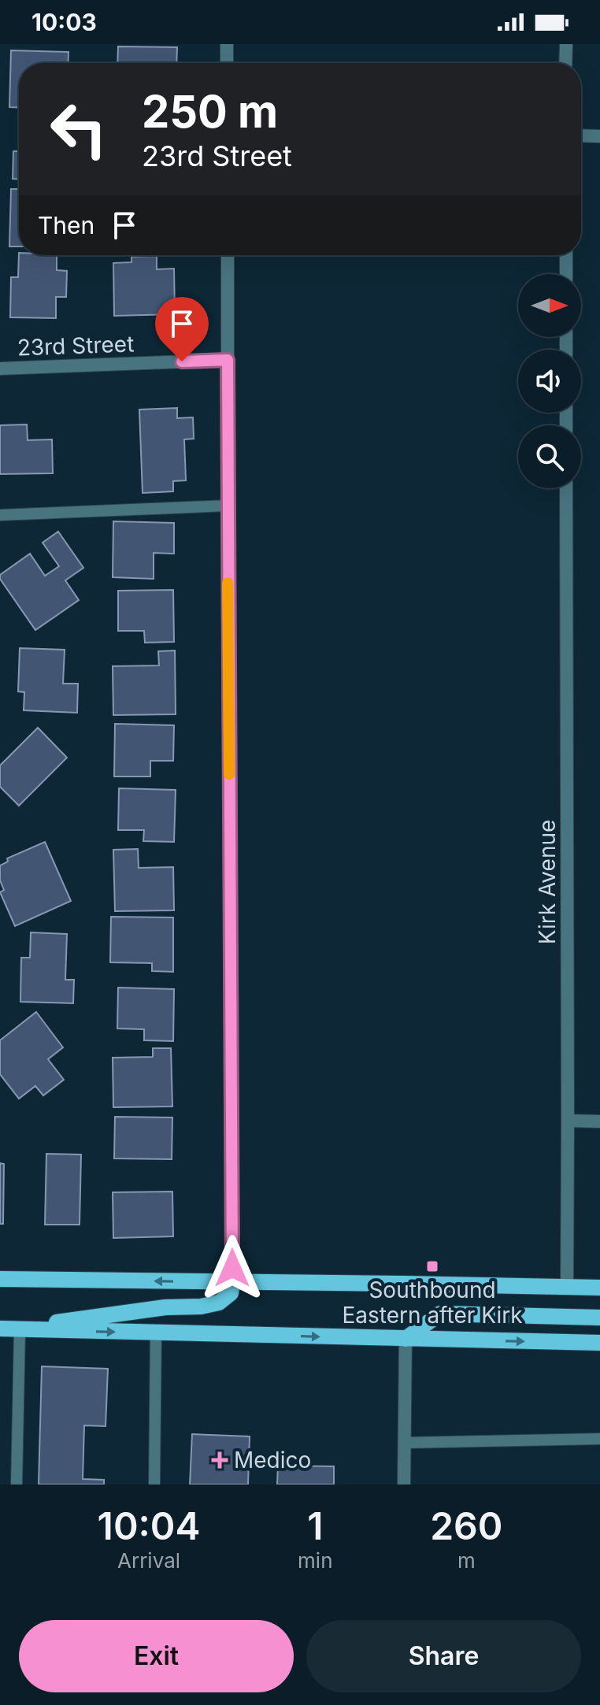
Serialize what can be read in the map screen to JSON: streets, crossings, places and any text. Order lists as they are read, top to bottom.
{
  "streets": {
    "street": ["23rd Street", "Kirk Avenue"]
  },
  "places": {
    "transit": ["Southbound Eastern after Kirk"],
    "health": ["Medico"]
  },
  "north": "right",
  "page": {
    "status": "10:03",
    "turn": ["250 m", "23rd Street"],
    "then": "Then",
    "eta": [
      "10:04",
      "Arrival",
      "1",
      "min",
      "260",
      "m"
    ],
    "buttons": ["Exit", "Share"]
  }
}
